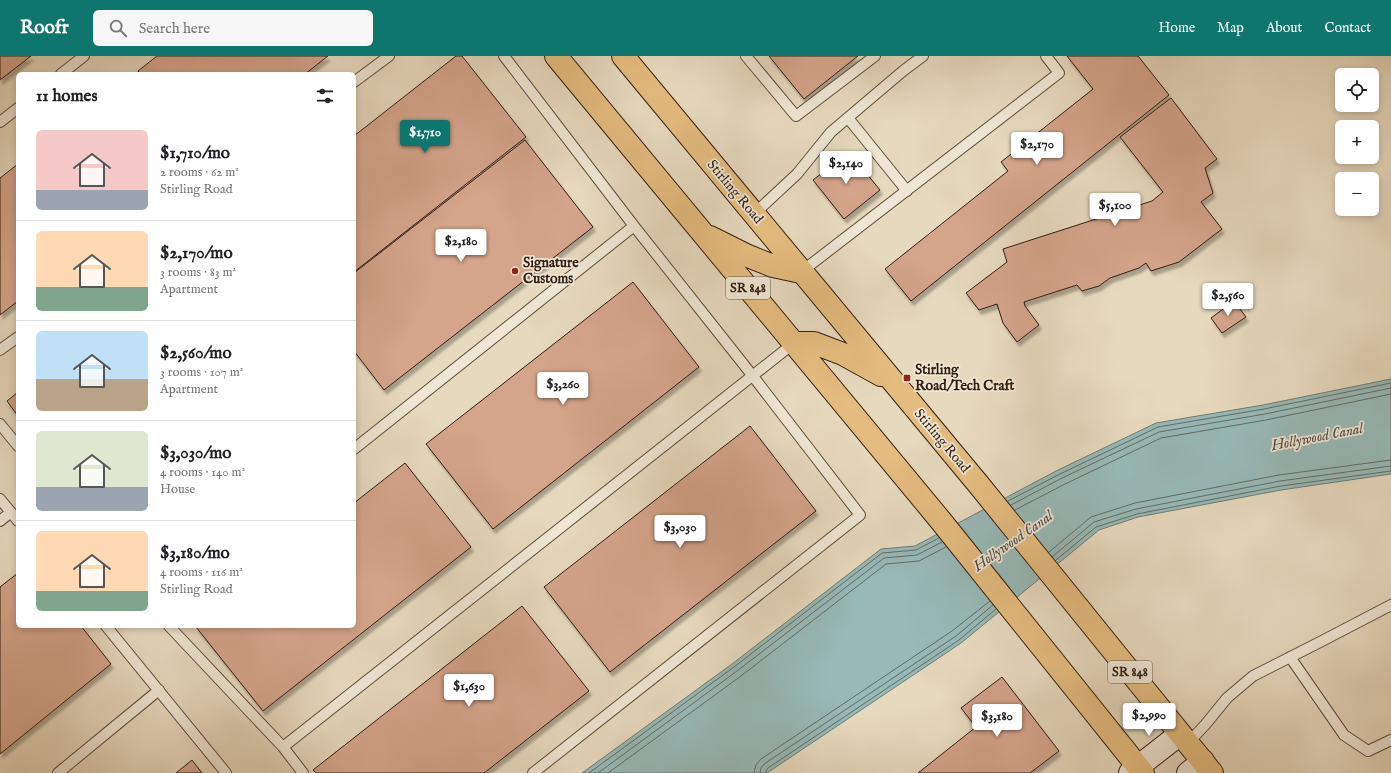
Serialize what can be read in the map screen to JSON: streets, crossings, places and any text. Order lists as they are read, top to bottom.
{
  "streets": {
    "main road": ["Stirling Road", "SR 848"]
  },
  "water": ["Hollywood Canal"],
  "places": {
    "other": ["Signature Customs"],
    "transit": ["Stirling Road/Tech Craft"]
  },
  "page": {
    "header": "Roofr",
    "search": "Search here",
    "nav": [
      "Home",
      "Map",
      "About",
      "Contact"
    ],
    "map_buttons": ["+", "−"],
    "heading": "11 homes",
    "price": [
      "$1,710",
      "$2,170",
      "$2,140",
      "$5,100",
      "$2,180",
      "$2,560",
      "$3,260",
      "$3,030",
      "$1,630",
      "$2,990",
      "$3,180"
    ],
    "list": [
      {
        "name": "$1,710/mo",
        "note": "2 rooms · 62 m² · Stirling Road"
      },
      {
        "name": "$2,170/mo",
        "note": "3 rooms · 83 m² · Apartment"
      },
      {
        "name": "$2,560/mo",
        "note": "3 rooms · 107 m² · Apartment"
      },
      {
        "name": "$3,030/mo",
        "note": "4 rooms · 140 m² · House"
      },
      {
        "name": "$3,180/mo",
        "note": "4 rooms · 116 m² · Stirling Road"
      }
    ]
  }
}
